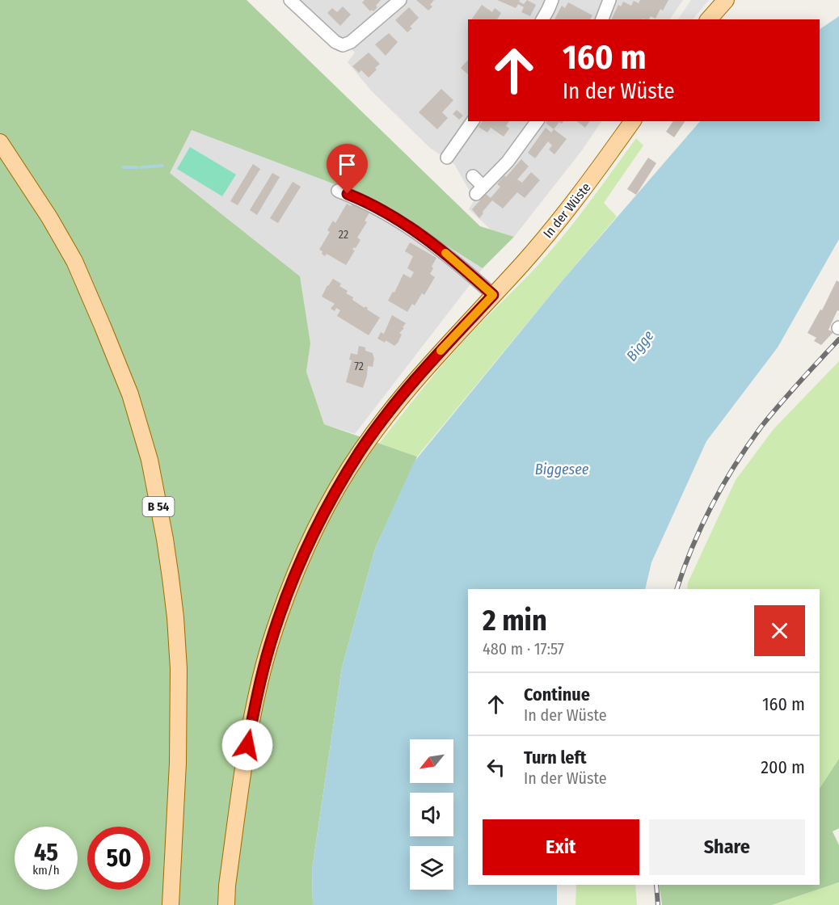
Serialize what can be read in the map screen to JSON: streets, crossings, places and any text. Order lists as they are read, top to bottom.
{
  "streets": {
    "main road": ["In der Wüste", "B 54"]
  },
  "water": ["Bigge", "Biggesee"],
  "house_numbers": ["22", "72"],
  "north": "bottom left",
  "page": {
    "turn": ["160 m", "In der Wüste"],
    "heading": ["2 min", "480 m · 17:57"],
    "list": [
      {
        "name": "Continue",
        "note": "In der Wüste",
        "value": "160 m"
      },
      {
        "name": "Turn left",
        "note": "In der Wüste",
        "value": "200 m"
      }
    ],
    "buttons": ["Exit", "Share"],
    "speed": "45 km/h",
    "limit": "50"
  }
}
